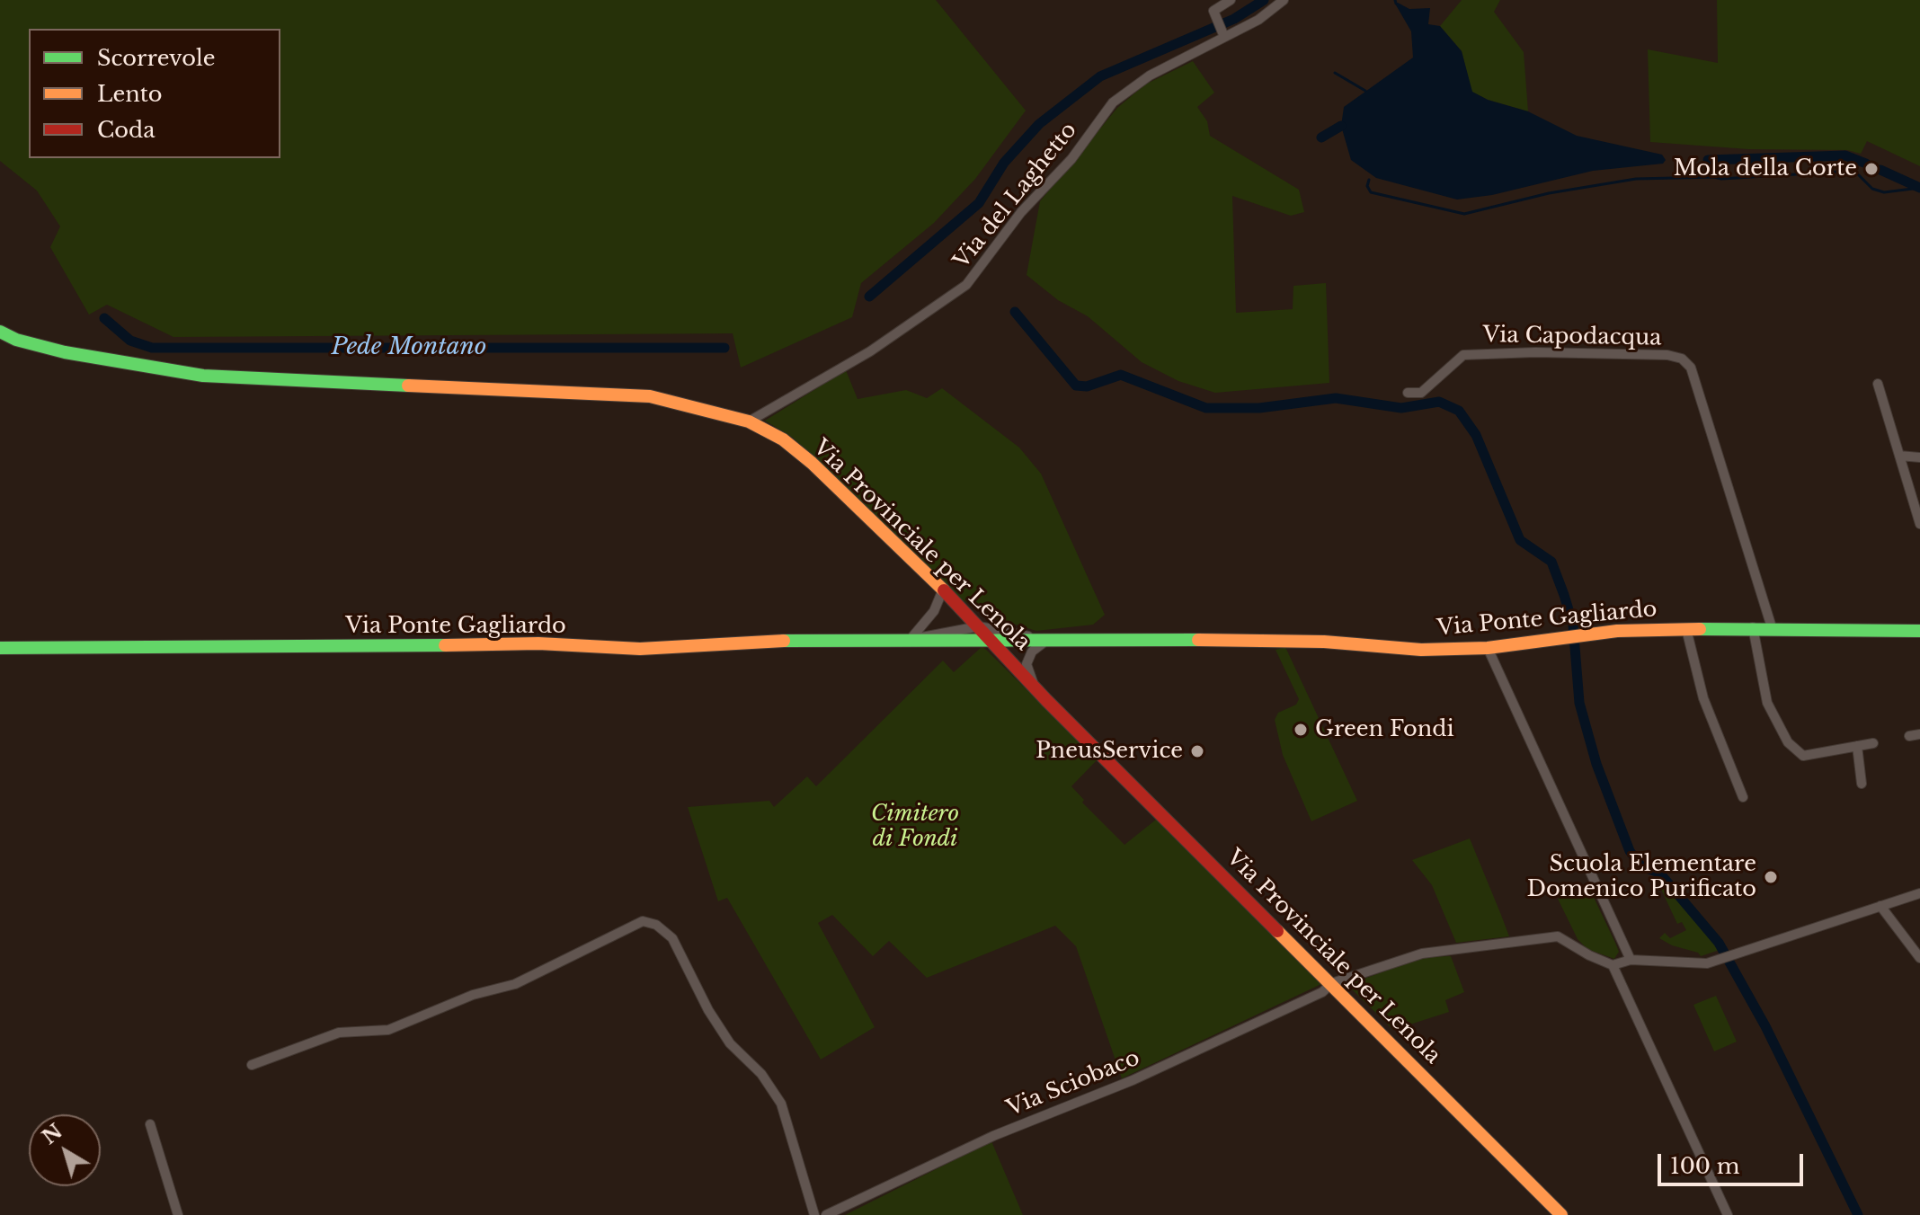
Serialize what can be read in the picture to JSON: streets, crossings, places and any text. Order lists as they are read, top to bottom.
{
  "streets": {
    "street": [
      "Via del Laghetto",
      "Via Capodacqua",
      "Via Provinciale per Lenola",
      "Via Ponte Gagliardo",
      "Via Sciobaco"
    ]
  },
  "crossings": [
    ["Via del Laghetto", "Via Provinciale per Lenola"],
    ["Via Capodacqua", "Via Ponte Gagliardo"],
    ["Via Provinciale per Lenola", "Via Ponte Gagliardo"],
    ["Via Provinciale per Lenola", "Via Sciobaco"]
  ],
  "water": ["Pede Montano"],
  "parks": ["Cimitero di Fondi"],
  "places": [
    "Mola della Corte",
    "Green Fondi",
    "PneusService",
    "Scuola Elementare Domenico Purificato"
  ],
  "legend": ["Scorrevole", "Lento", "Coda"],
  "scale_bar": "100 m",
  "north": "top left"
}
